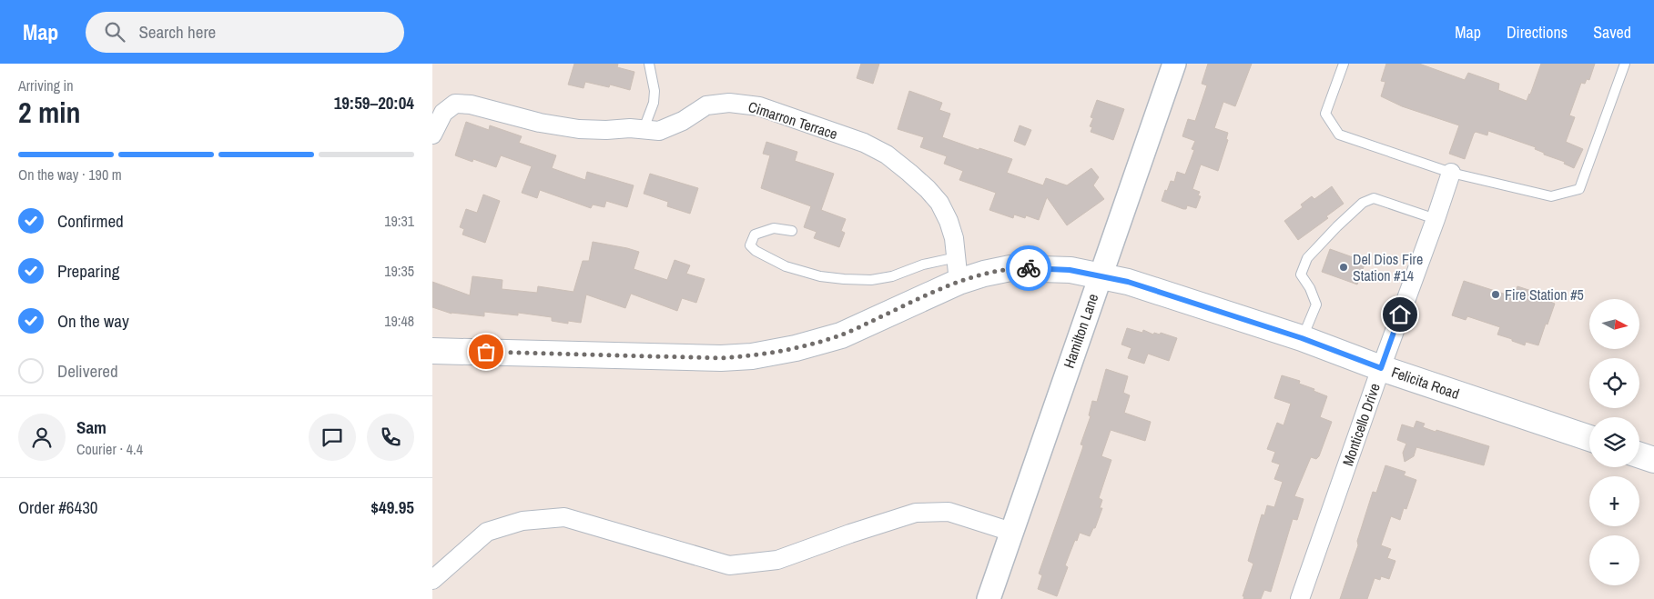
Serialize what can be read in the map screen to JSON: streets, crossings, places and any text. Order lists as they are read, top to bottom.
{
  "streets": {
    "main road": ["Felicita Road"],
    "street": ["Cimarron Terrace", "Hamilton Lane", "Monticello Drive"]
  },
  "crossings": [
    ["Cimarron Terrace", "Felicita Road"],
    ["Hamilton Lane", "Felicita Road"],
    ["Felicita Road", "Monticello Drive"]
  ],
  "places": ["Del Dios Fire Station #14", "Fire Station #5"],
  "north": "right",
  "page": {
    "header": "Map",
    "search": "Search here",
    "nav": ["Map", "Directions", "Saved"],
    "heading": ["2 min", "Arriving in", "19:59–20:04"],
    "panel": [
      "Sam",
      "Courier · 4.4",
      "Order #6430",
      "$49.95"
    ],
    "bar": "On the way · 190 m",
    "list": [
      ["Confirmed", "19:31"],
      ["Preparing", "19:35"],
      ["On the way", "19:48"],
      "Delivered"
    ],
    "map_buttons": ["+", "−"]
  }
}
